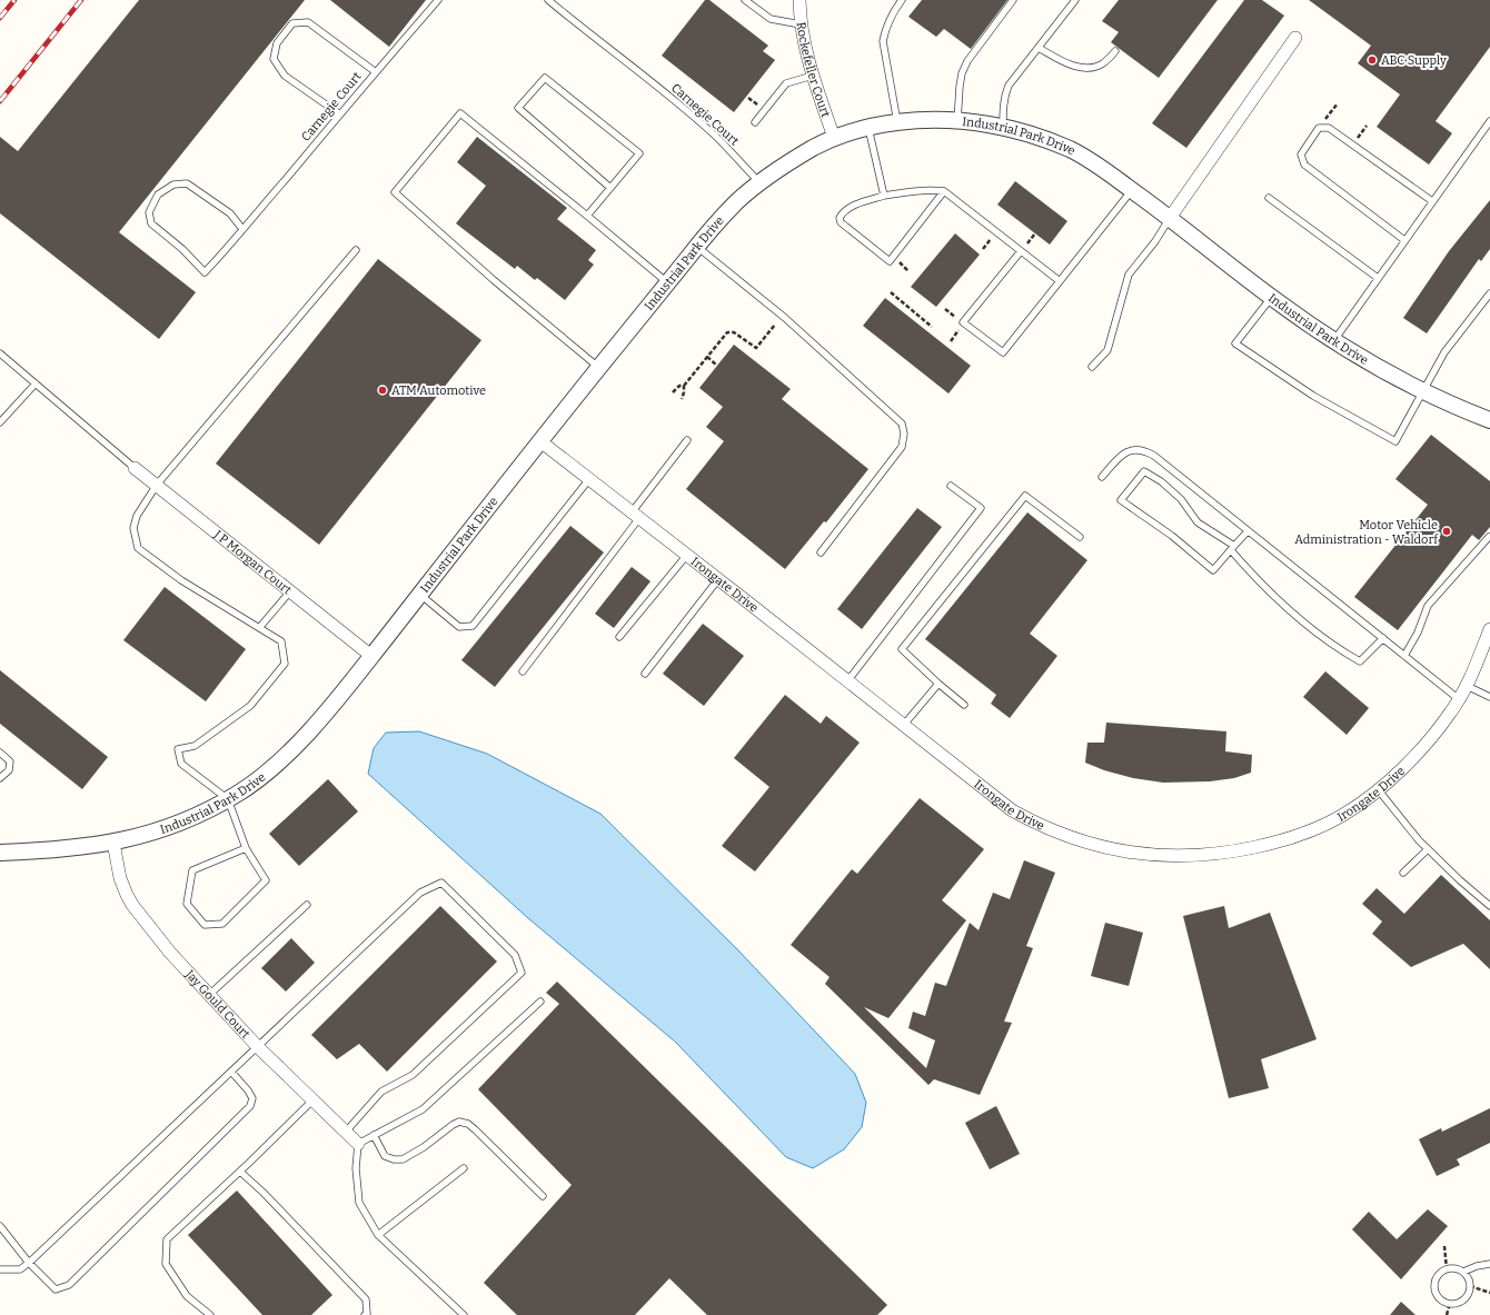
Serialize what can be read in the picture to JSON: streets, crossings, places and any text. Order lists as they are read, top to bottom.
{
  "streets": {
    "street": [
      "Rockefeller Court",
      "Industrial Park Drive",
      "J P Morgan Court",
      "Irongate Drive",
      "Jay Gould Court"
    ],
    "lane": ["Carnegie Court"]
  },
  "crossings": [
    ["Rockefeller Court", "Industrial Park Drive"],
    ["Carnegie Court", "Industrial Park Drive"],
    ["Industrial Park Drive", "J P Morgan Court"],
    ["Industrial Park Drive", "Irongate Drive"],
    ["Industrial Park Drive", "Jay Gould Court"]
  ],
  "places": ["ABC Supply", "ATM Automotive", "Motor Vehicle Administration - Waldorf"]
}
